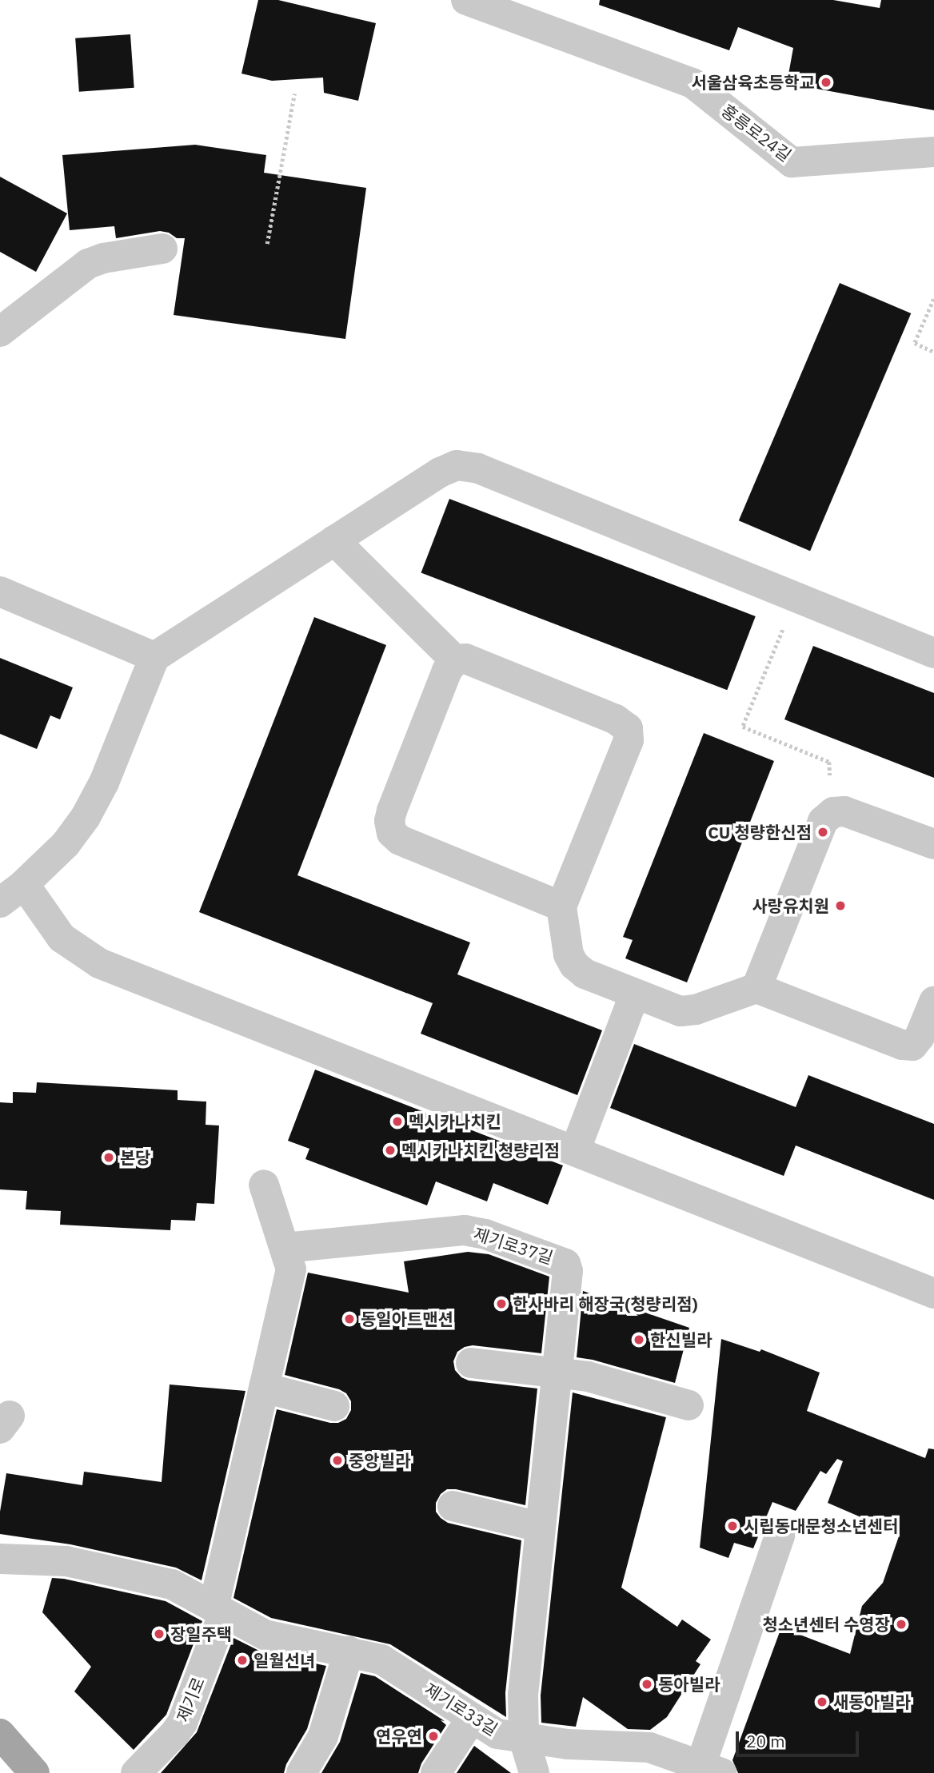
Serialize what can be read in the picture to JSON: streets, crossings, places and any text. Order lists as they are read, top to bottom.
{
  "streets": {
    "street": [
      "홍릉로24길",
      "제기로37길",
      "제기로",
      "제기로33길"
    ]
  },
  "crossings": [
    ["제기로37길", "제기로33길"],
    ["제기로", "제기로33길"]
  ],
  "places": [
    "서울삼육초등학교",
    "CU 청량한신점",
    "사랑유치원",
    "멕시카나치킨",
    "멕시카나치킨 청량리점",
    "본당",
    "한사바리 해장국(청량리점)",
    "동일아트맨션",
    "한신빌라",
    "중앙빌라",
    "시립동대문청소년센터",
    "청소년센터 수영장",
    "장일주택",
    "일월선녀",
    "동아빌라",
    "새동아빌라",
    "연우연"
  ],
  "scale_bar": "20 m"
}
